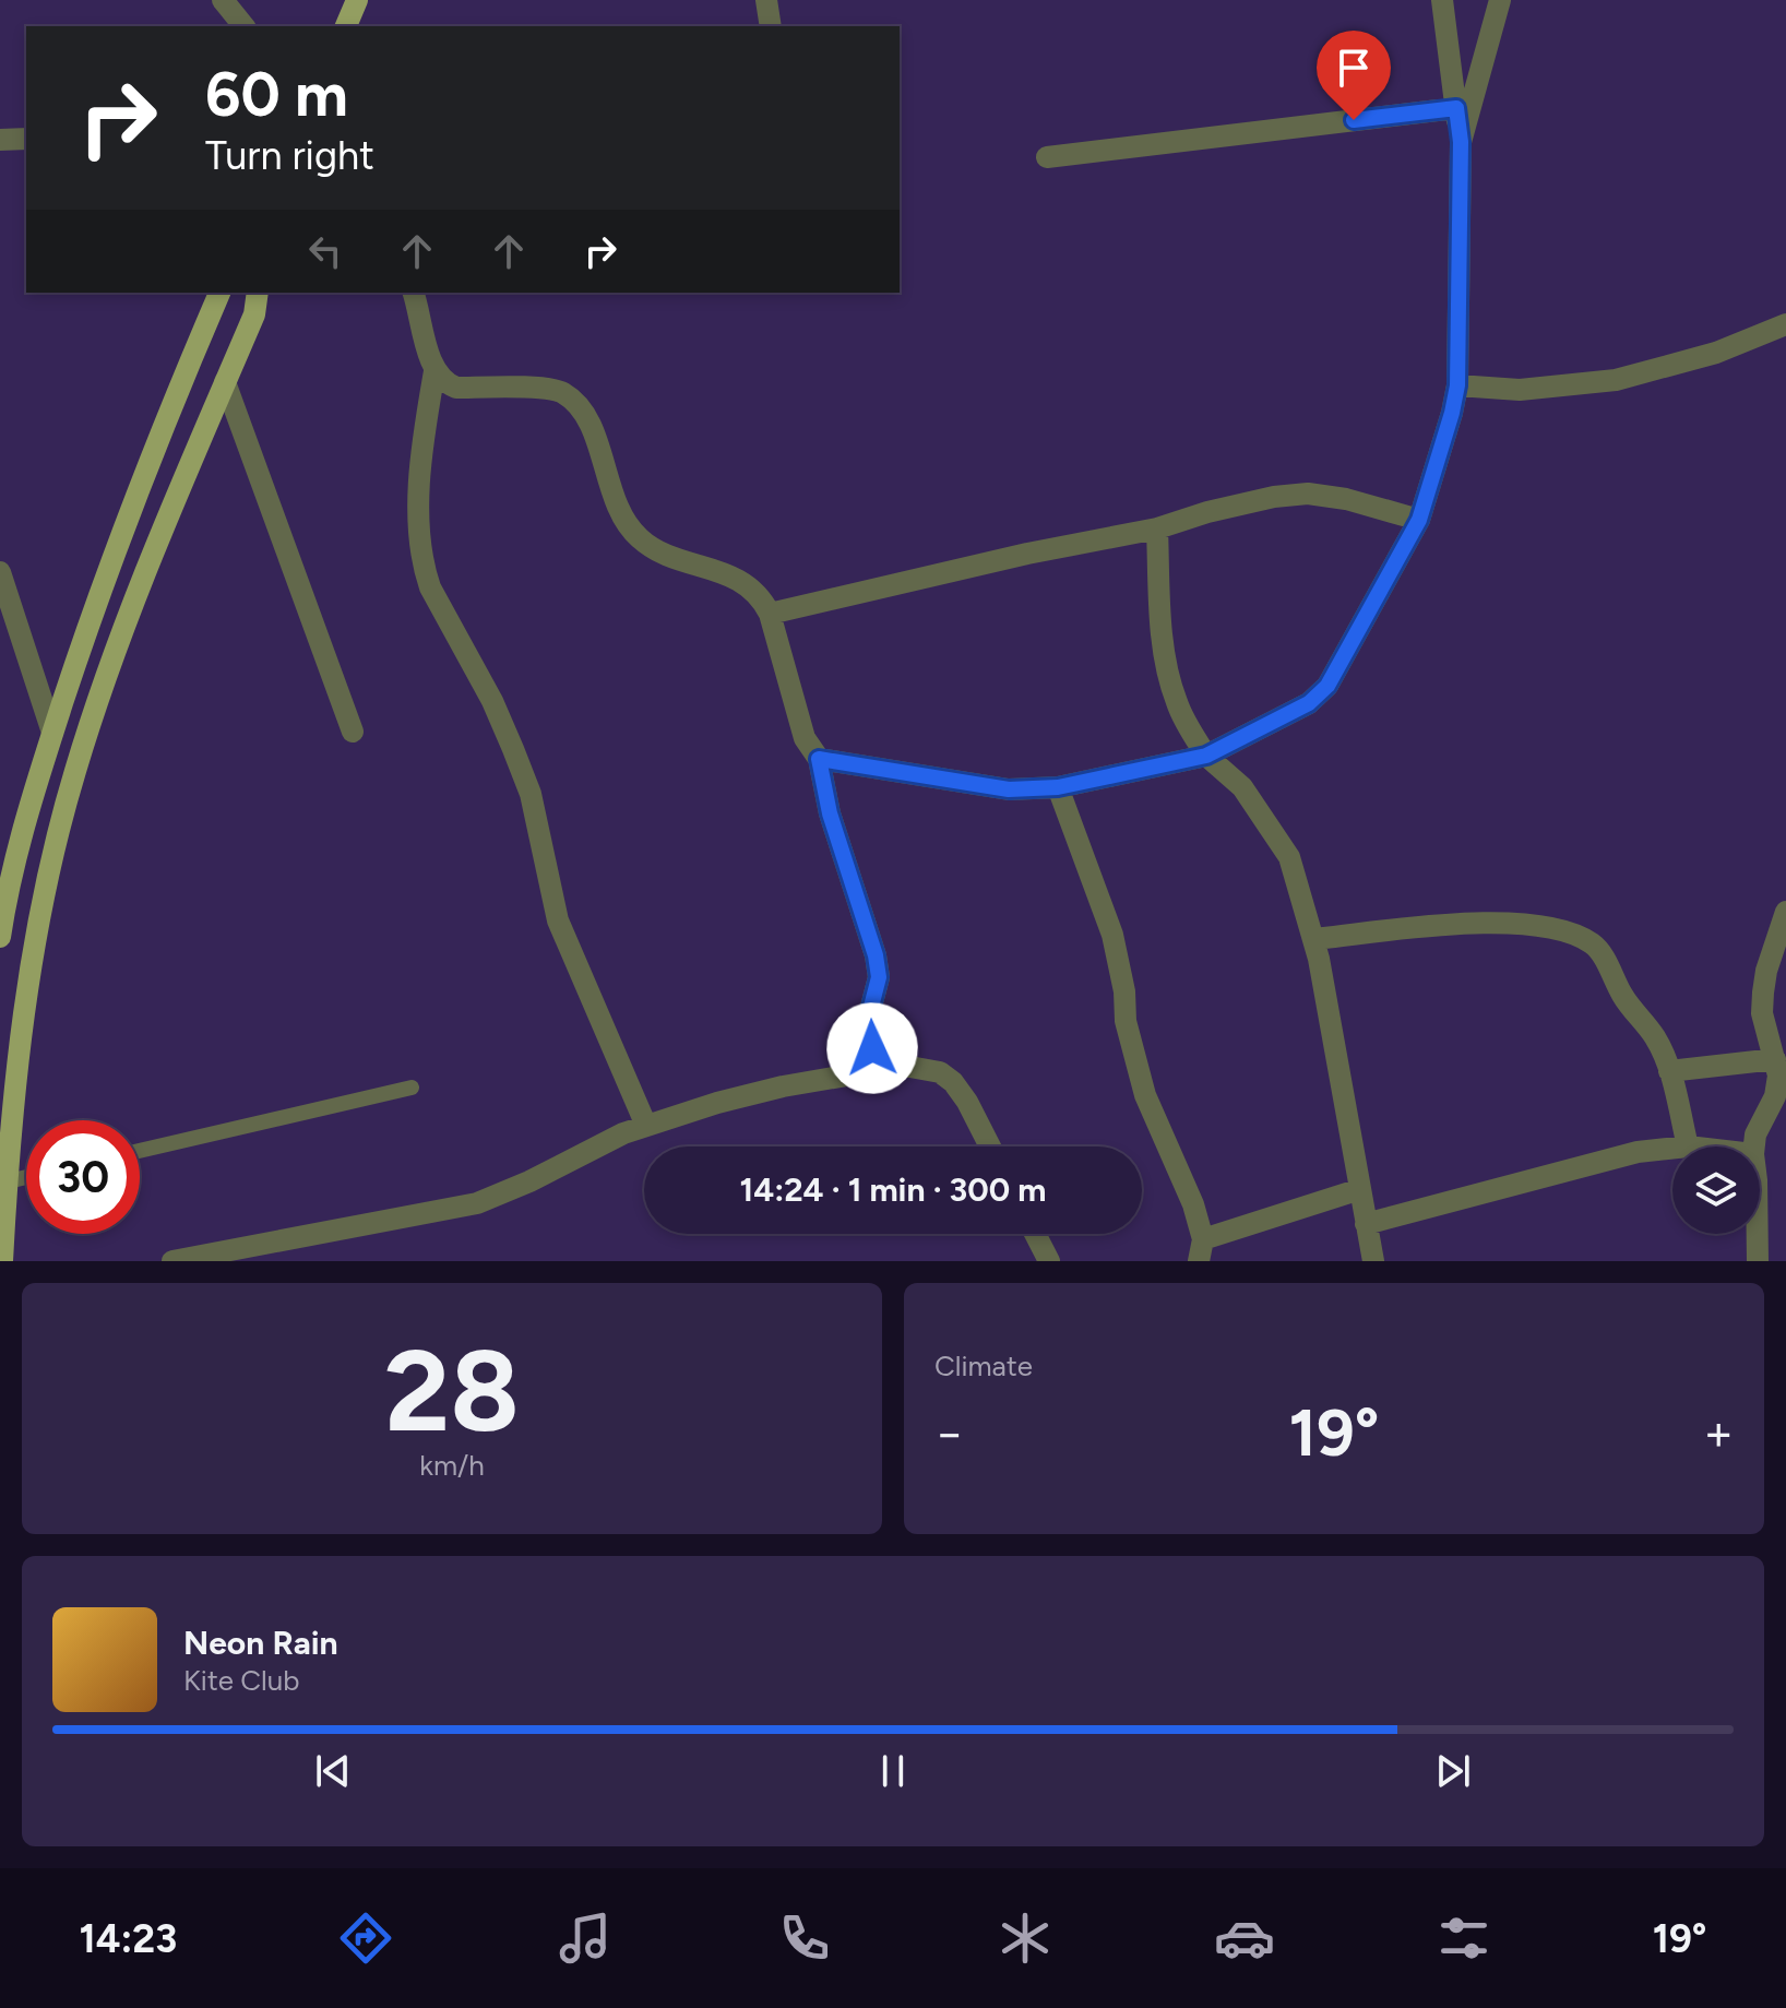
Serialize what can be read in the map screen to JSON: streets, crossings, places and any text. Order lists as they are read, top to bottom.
{
  "page": {
    "turn": ["60 m", "Turn right"],
    "limit": "30",
    "trip": "14:24 · 1 min · 300 m",
    "tile": [
      ["28", "km/h"],
      "Climate"
    ],
    "heat": ["−", "19°", "+"],
    "song": ["Neon Rain", "Kite Club"],
    "tabs": ["14:23", "19°"]
  }
}
